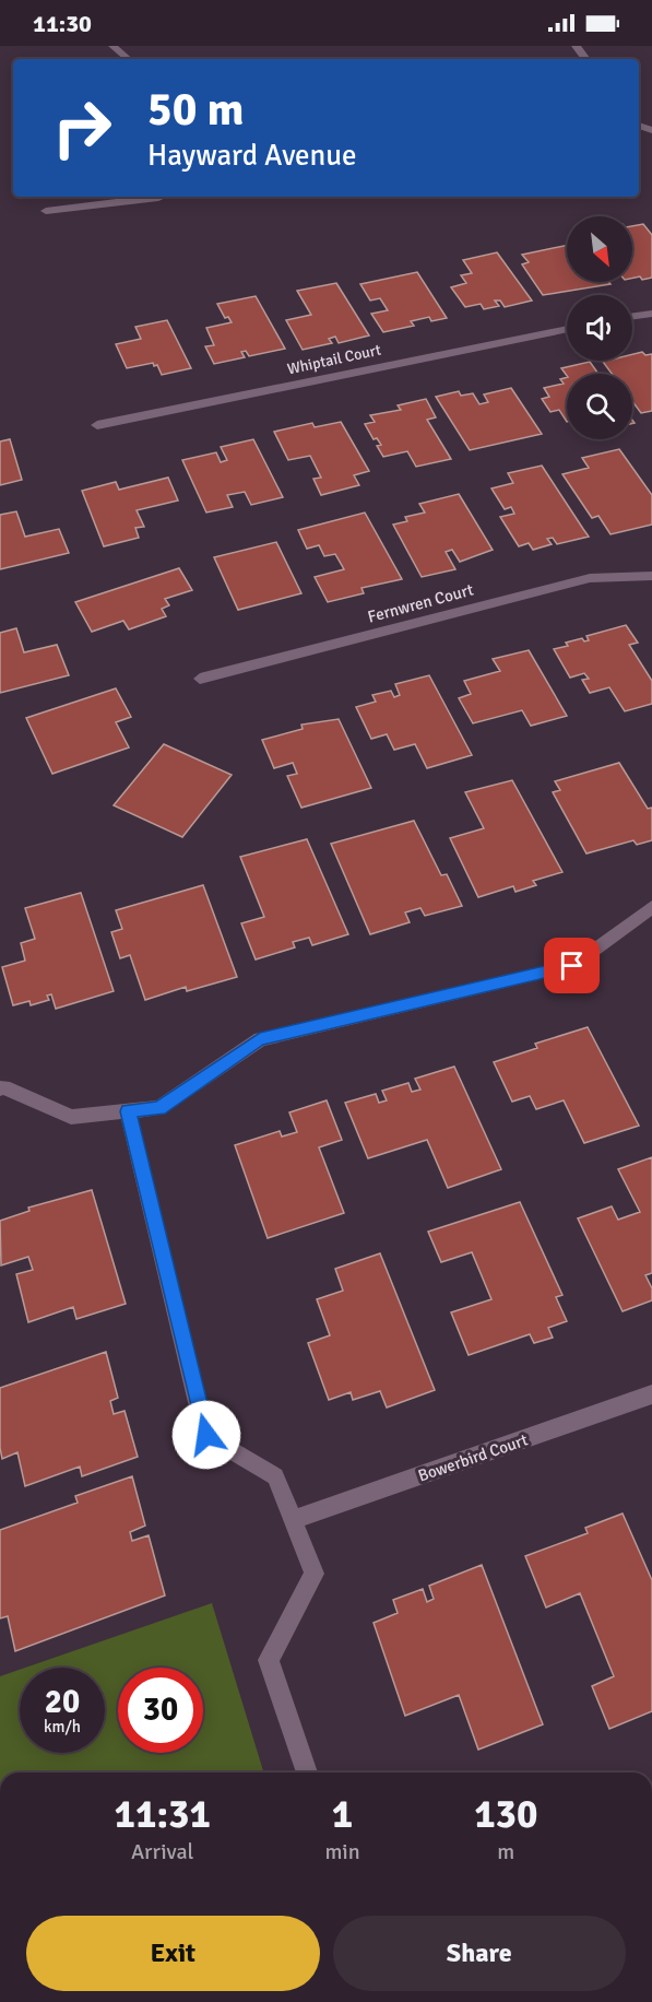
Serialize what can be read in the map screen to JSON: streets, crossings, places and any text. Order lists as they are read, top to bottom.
{
  "streets": {
    "street": ["Whiptail Court", "Fernwren Court", "Bowerbird Court"]
  },
  "north": "bottom right",
  "page": {
    "status": "11:30",
    "turn": ["50 m", "Hayward Avenue"],
    "speed": "20 km/h",
    "limit": "30",
    "eta": [
      "11:31",
      "Arrival",
      "1",
      "min",
      "130",
      "m"
    ],
    "buttons": ["Exit", "Share"]
  }
}
